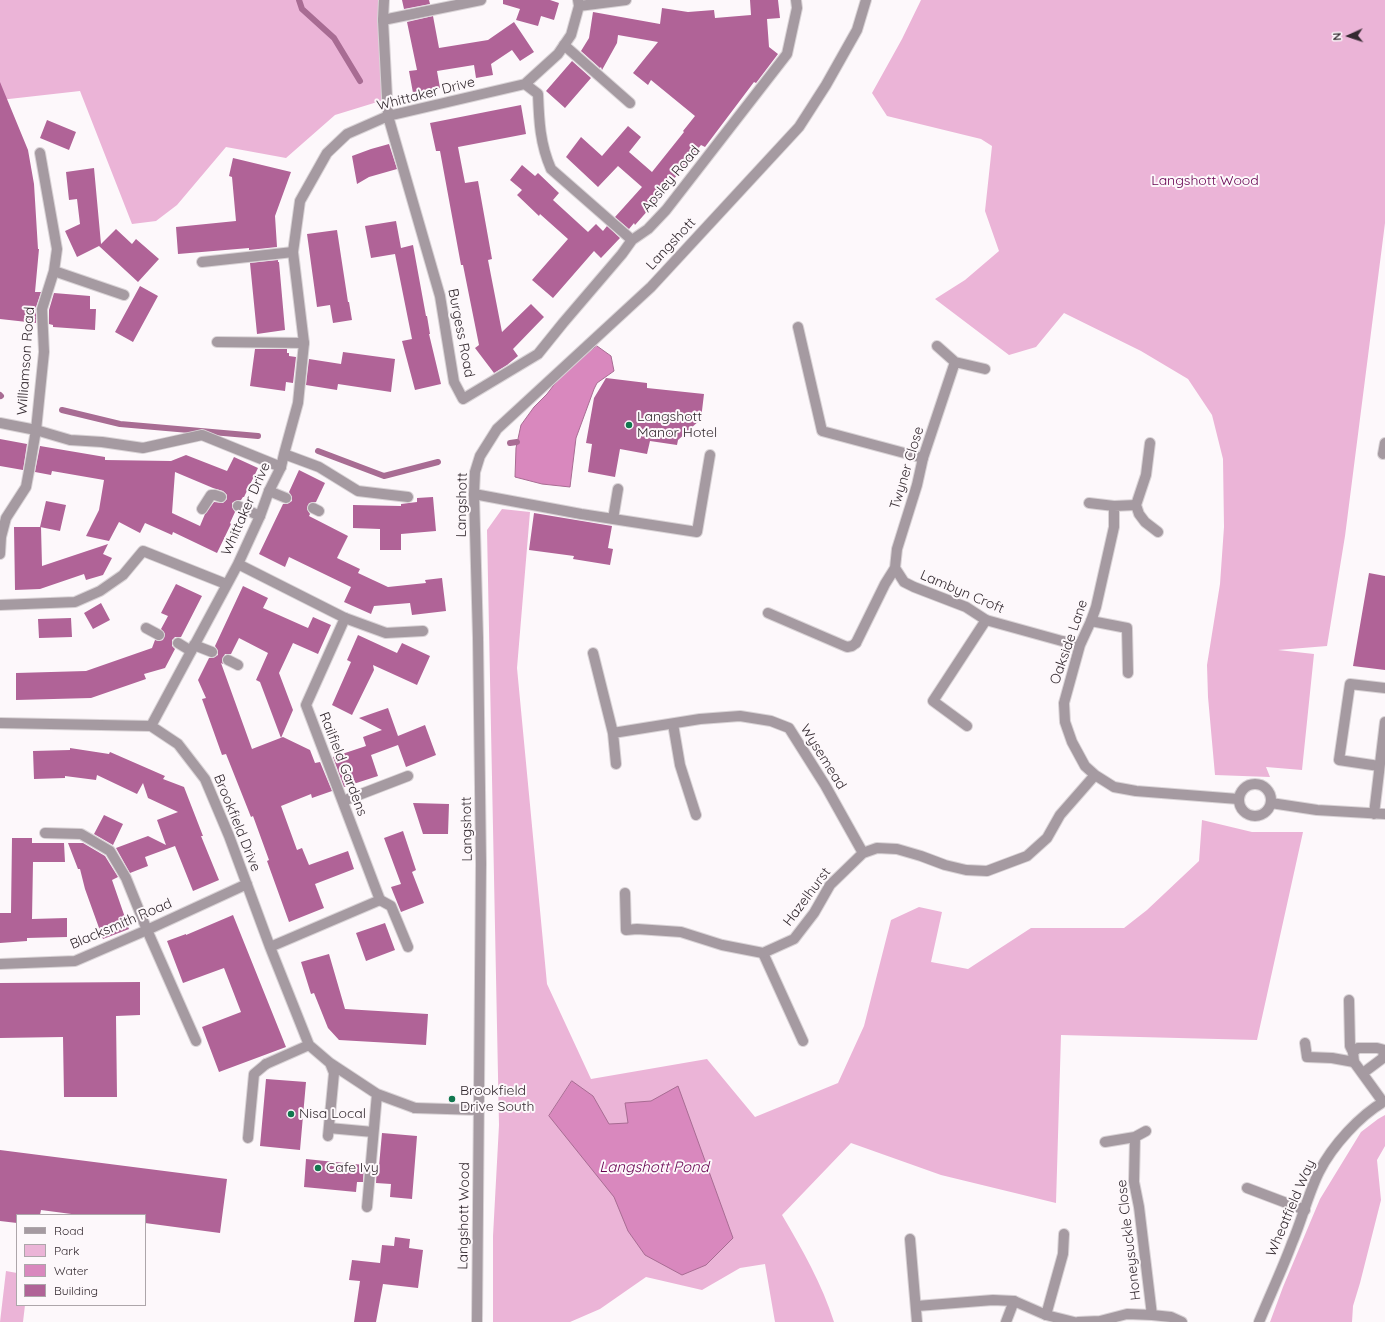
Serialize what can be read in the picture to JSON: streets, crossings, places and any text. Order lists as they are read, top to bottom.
{
  "streets": {
    "street": [
      "Whittaker Drive",
      "Apsley Road",
      "Langshott",
      "Burgess Road",
      "Williamson Road",
      "Twyner Close",
      "Lambyn Croft",
      "Oakside Lane",
      "Wysemead",
      "Railfield Gardens",
      "Brookfield Drive",
      "Hazelhurst",
      "Blacksmith Road",
      "Wheatfield Way",
      "Langshott Wood",
      "Honeysuckle Close"
    ]
  },
  "crossings": [
    ["Whittaker Drive", "Burgess Road"],
    ["Whittaker Drive", "Williamson Road"],
    ["Whittaker Drive", "Brookfield Drive"],
    ["Apsley Road", "Burgess Road"],
    ["Langshott", "Langshott Wood"],
    ["Twyner Close", "Lambyn Croft"],
    ["Lambyn Croft", "Oakside Lane"],
    ["Wysemead", "Hazelhurst"],
    ["Brookfield Drive", "Blacksmith Road"]
  ],
  "water": ["Langshott Pond"],
  "parks": ["Langshott Wood"],
  "places": [
    "Langshott Manor Hotel",
    "Brookfield Drive South",
    "Nisa Local",
    "Cafe Ivy"
  ],
  "legend": [
    "Road",
    "Park",
    "Water",
    "Building"
  ],
  "north": "left"
}
